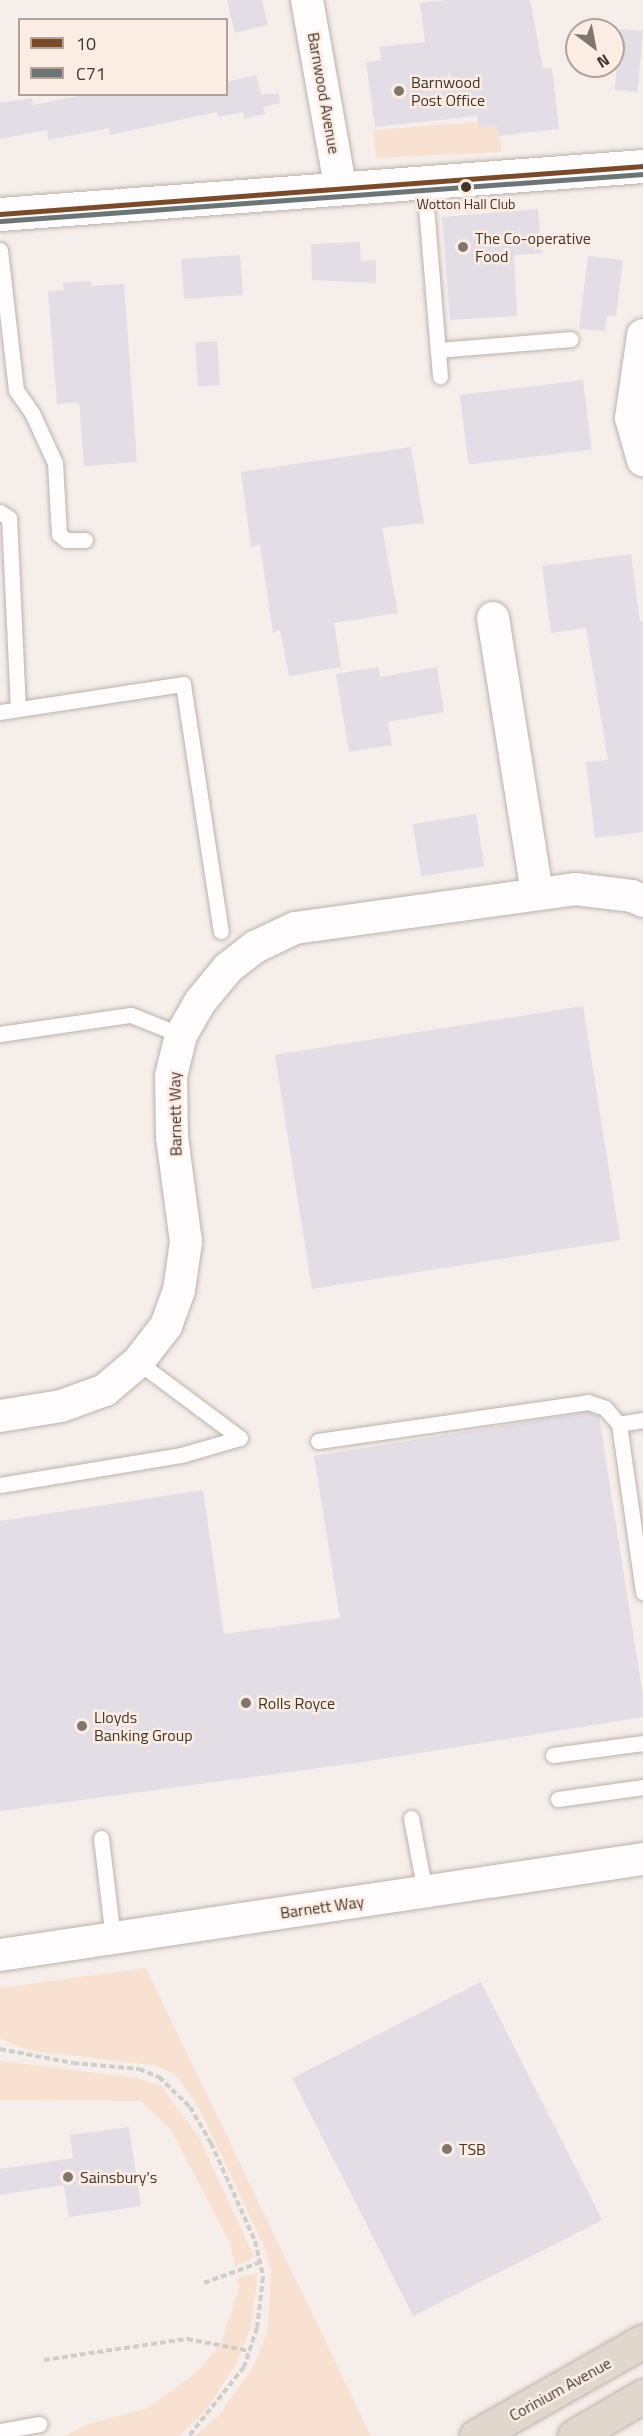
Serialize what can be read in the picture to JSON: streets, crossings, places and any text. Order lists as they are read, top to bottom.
{
  "streets": {
    "highway": ["Corinium Avenue"],
    "street": ["Barnwood Avenue", "Barnett Way"]
  },
  "places": [
    "Barnwood Post Office",
    "Wotton Hall Club",
    "The Co-operative Food",
    "Rolls Royce",
    "Lloyds Banking Group",
    "TSB",
    "Sainsbury's"
  ],
  "lines": ["transit line 10", "transit line C71"],
  "legend": ["10", "C71"],
  "north": "bottom right"
}
